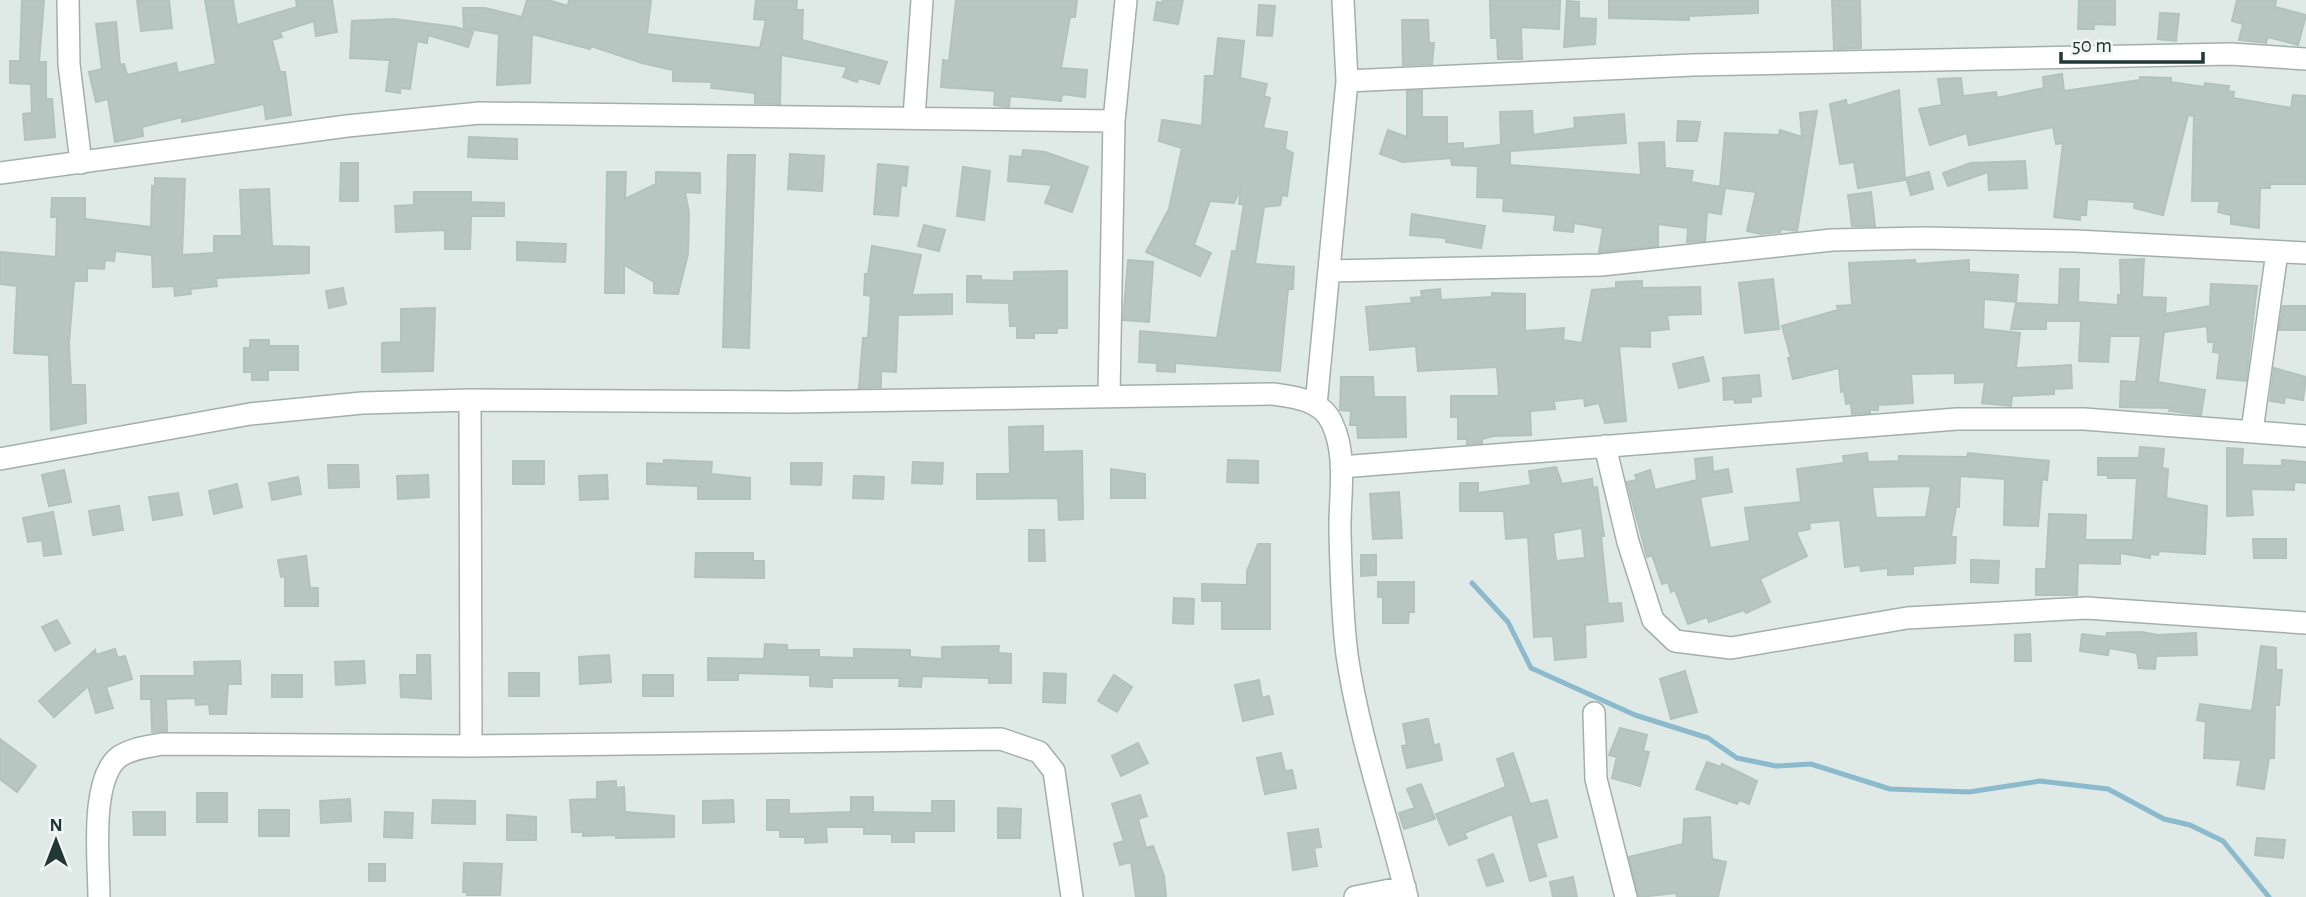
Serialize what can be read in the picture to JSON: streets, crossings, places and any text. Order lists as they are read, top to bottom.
{
  "scale_bar": "50 m",
  "north": "top"
}
